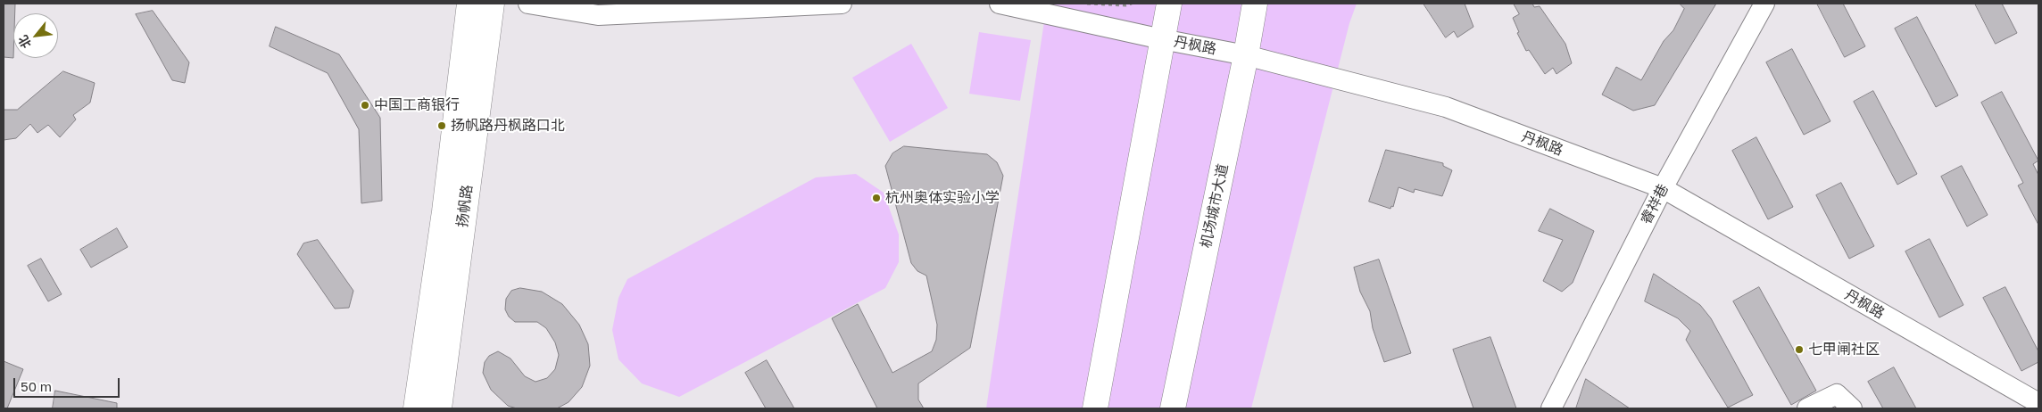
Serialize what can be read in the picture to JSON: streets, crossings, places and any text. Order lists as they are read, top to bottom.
{
  "streets": {
    "main road": ["扬帆路", "机场城市大道"],
    "street": ["丹枫路", "睿祥巷"]
  },
  "crossings": [
    ["丹枫路", "睿祥巷"],
    ["丹枫路", "机场城市大道"]
  ],
  "places": [
    "中国工商银行",
    "扬帆路丹枫路口北",
    "杭州奥体实验小学",
    "七甲闸社区"
  ],
  "scale_bar": "50 m",
  "north": "bottom left"
}
